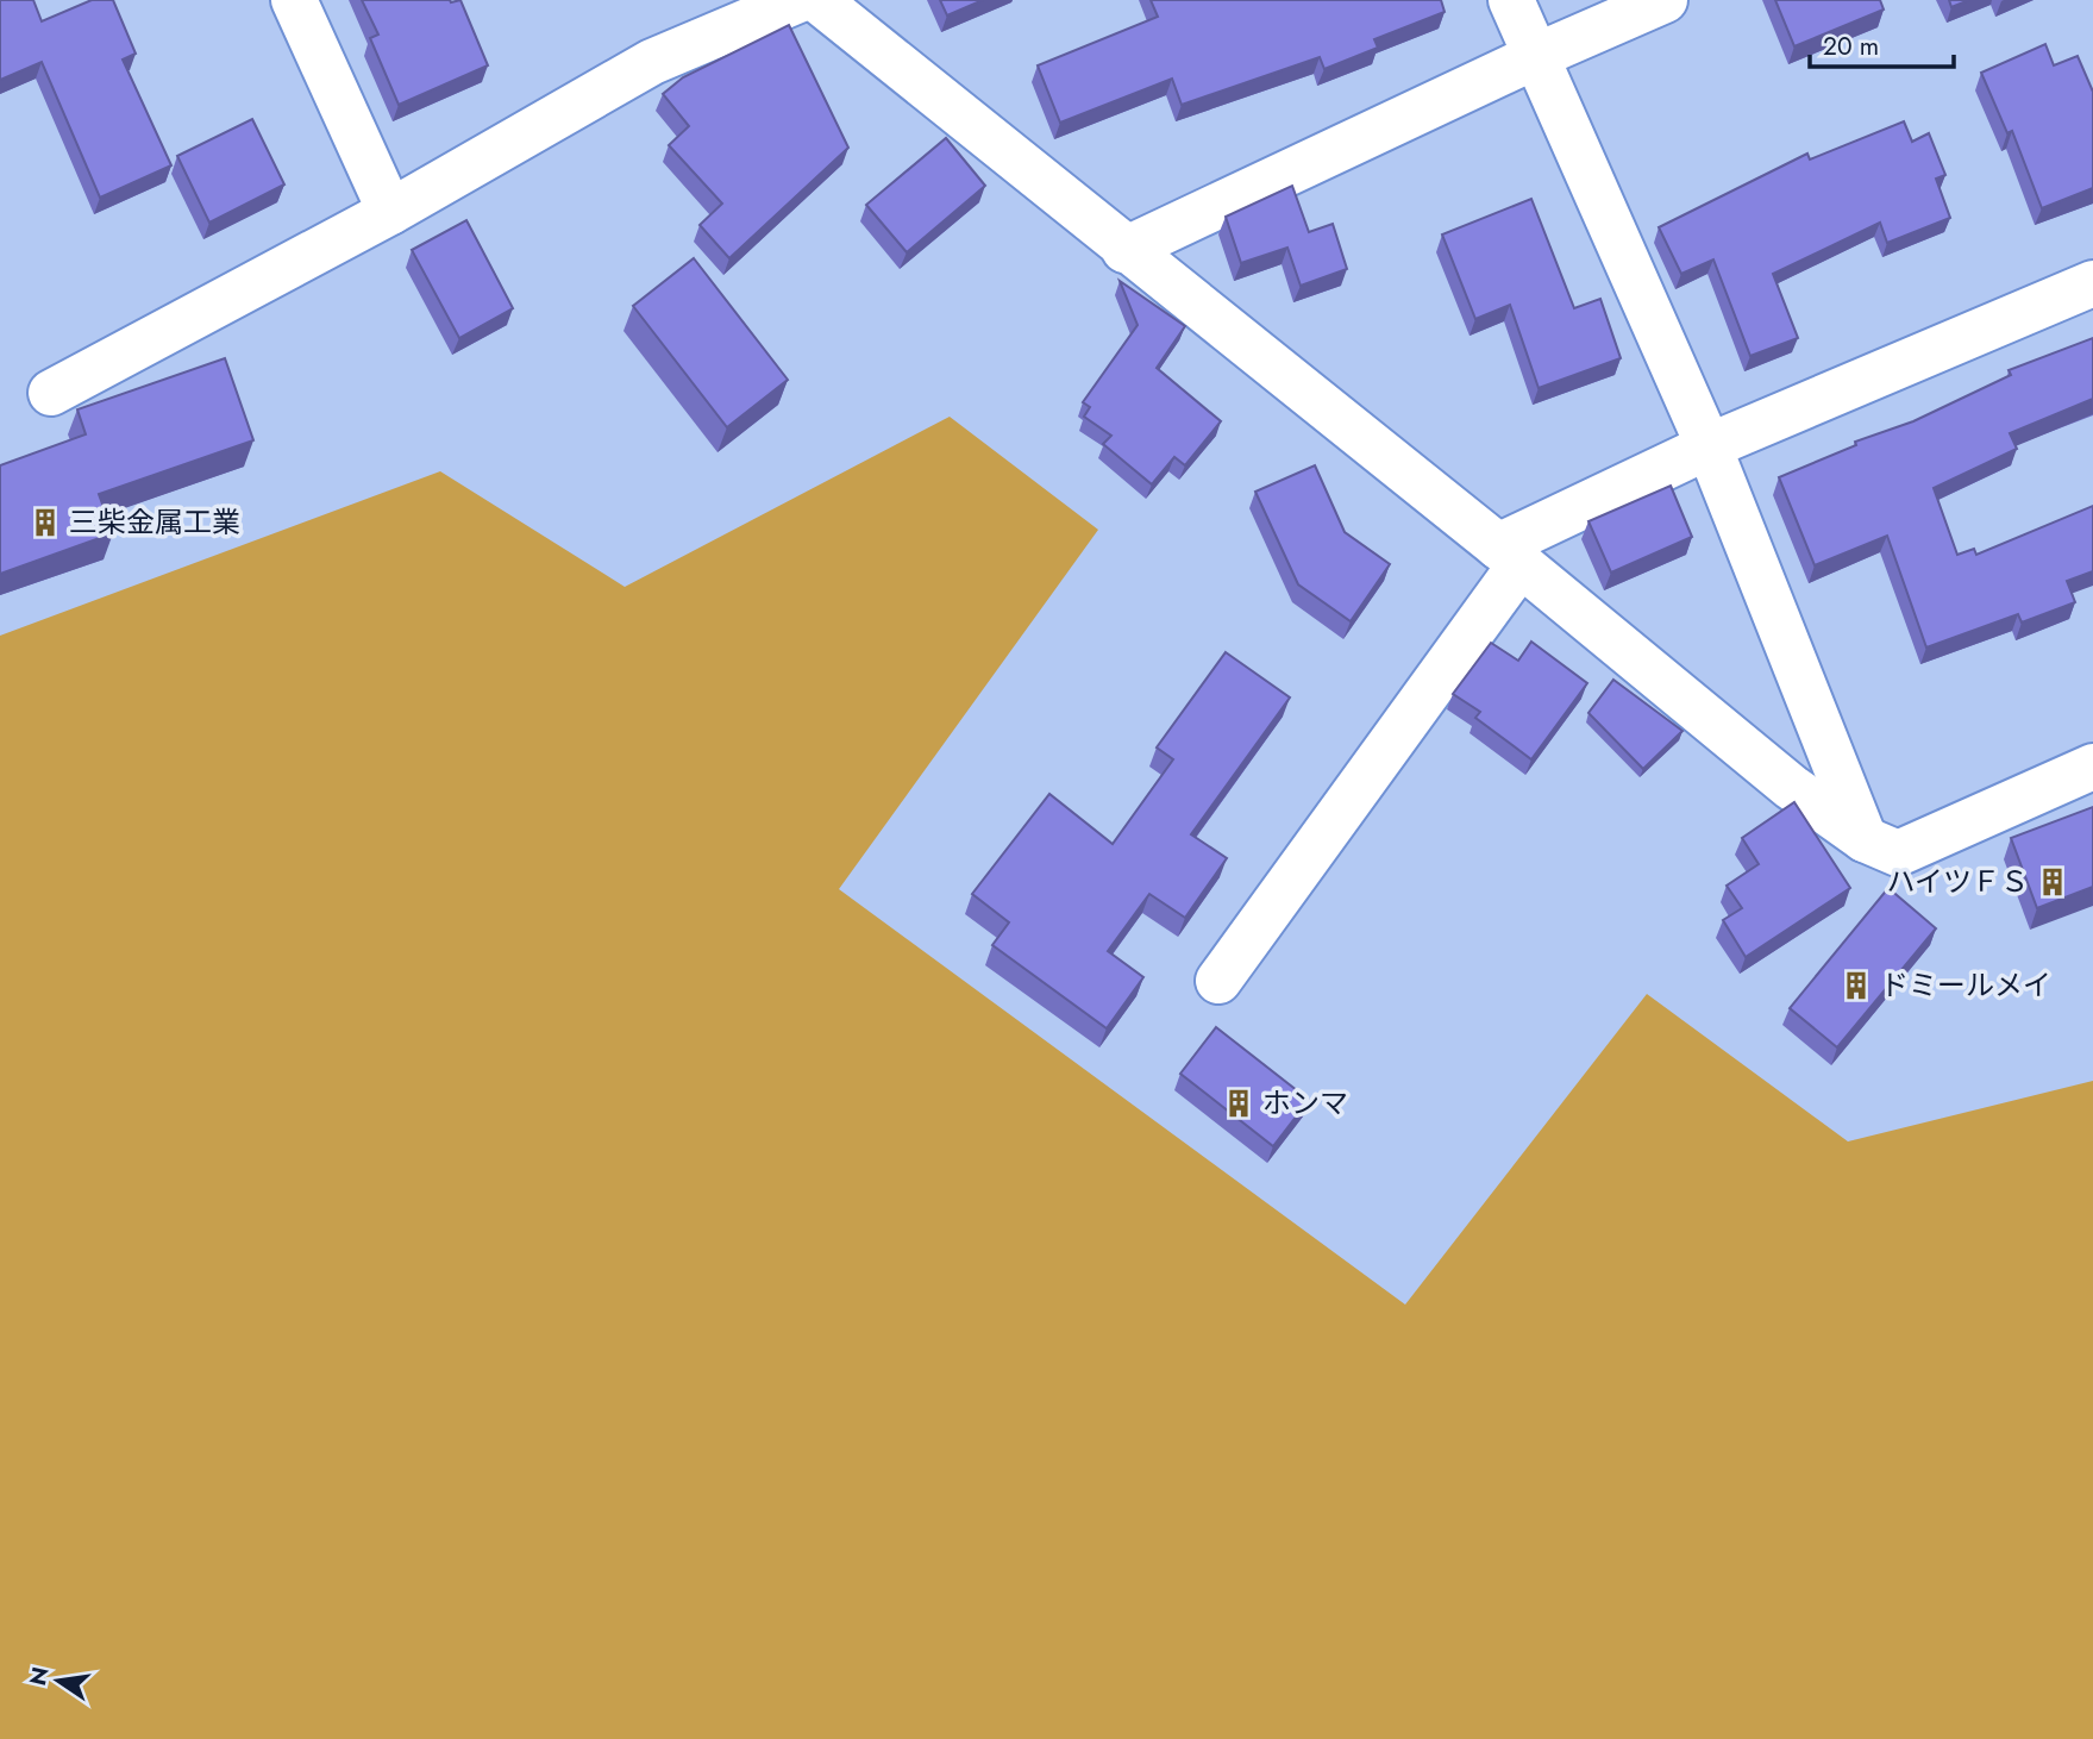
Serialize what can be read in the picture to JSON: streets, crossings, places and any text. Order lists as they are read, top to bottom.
{
  "places": {
    "building": [
      "三柴金属工業",
      "ハイツＦＳ",
      "ドミールメイ",
      "ホンマ"
    ]
  },
  "scale_bar": "20 m",
  "north": "left"
}
